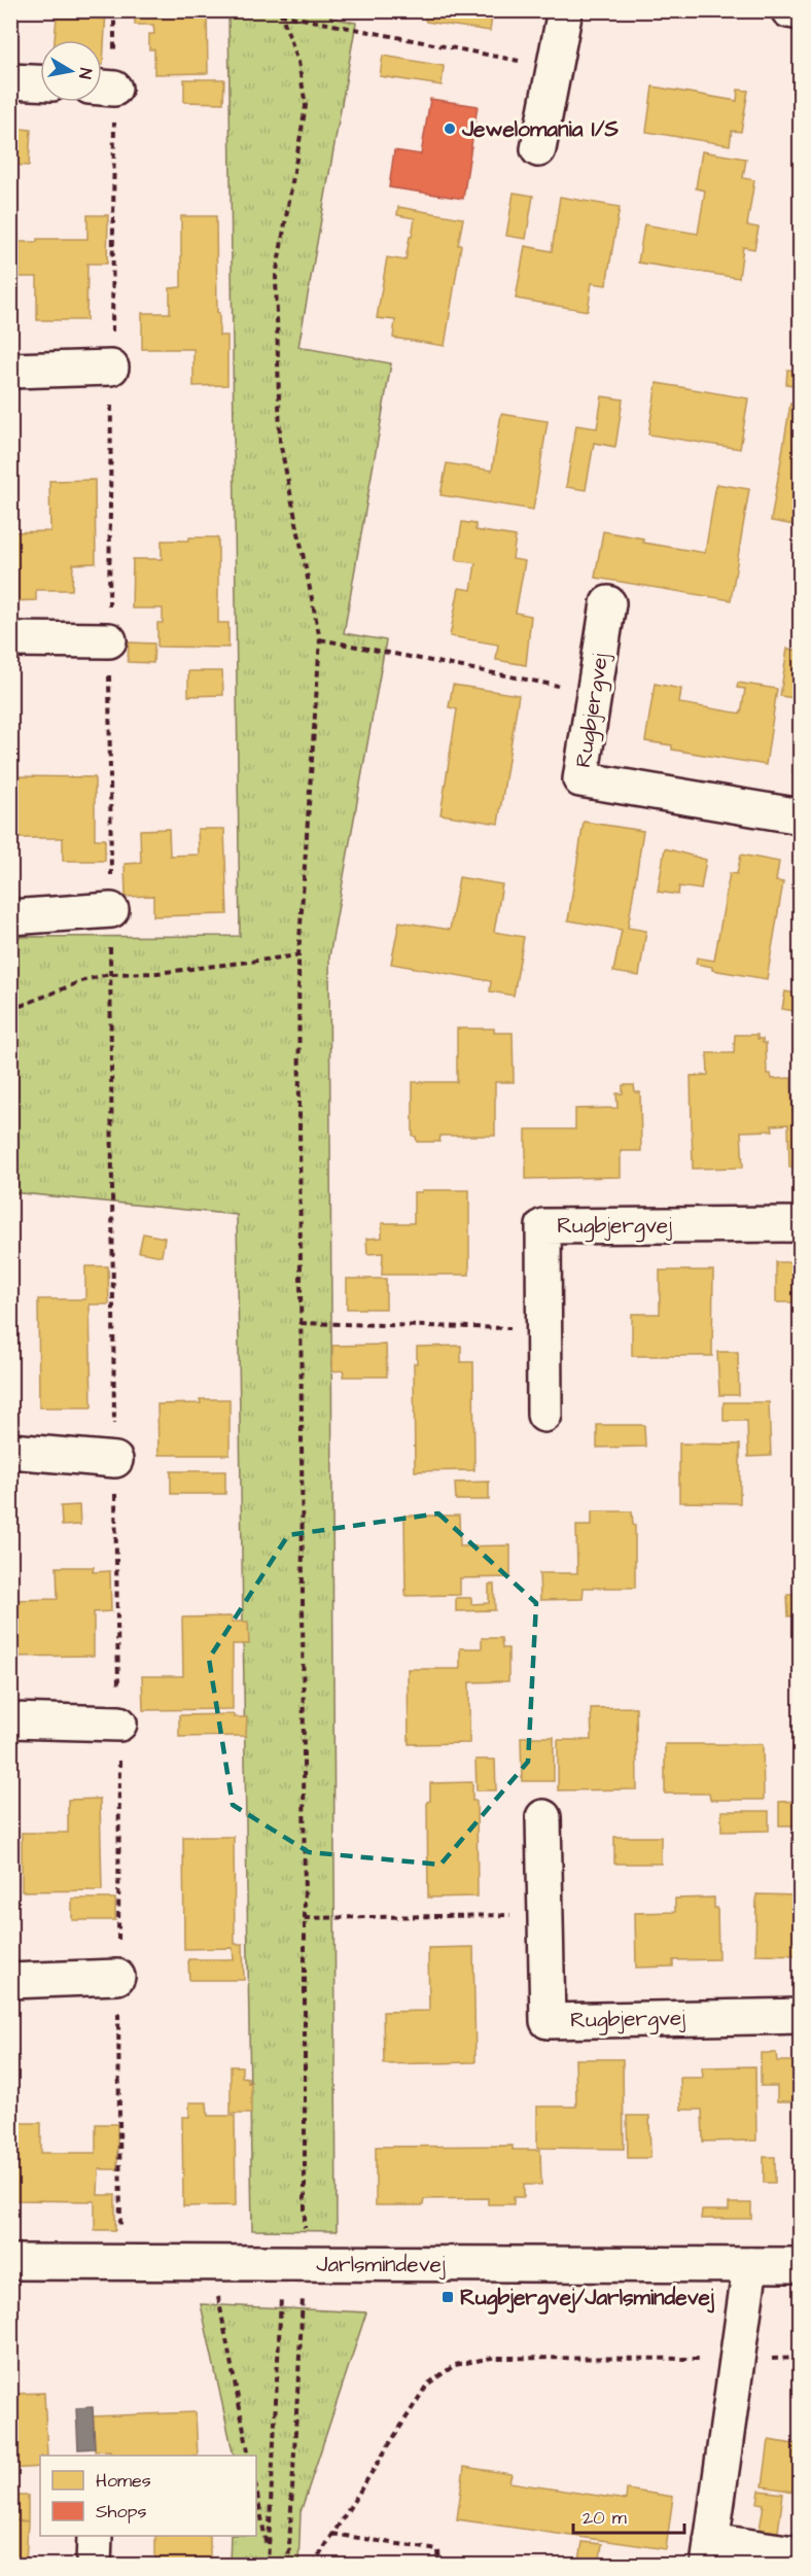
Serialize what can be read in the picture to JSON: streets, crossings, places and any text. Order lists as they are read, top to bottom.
{
  "streets": {
    "street": ["Rugbjergvej", "Jarlsmindevej"]
  },
  "places": {
    "other": ["Jewelomania I/S"],
    "transit": ["Rugbjergvej/Jarlsmindevej"]
  },
  "legend": ["Homes", "Shops"],
  "scale_bar": "20 m",
  "north": "right"
}
